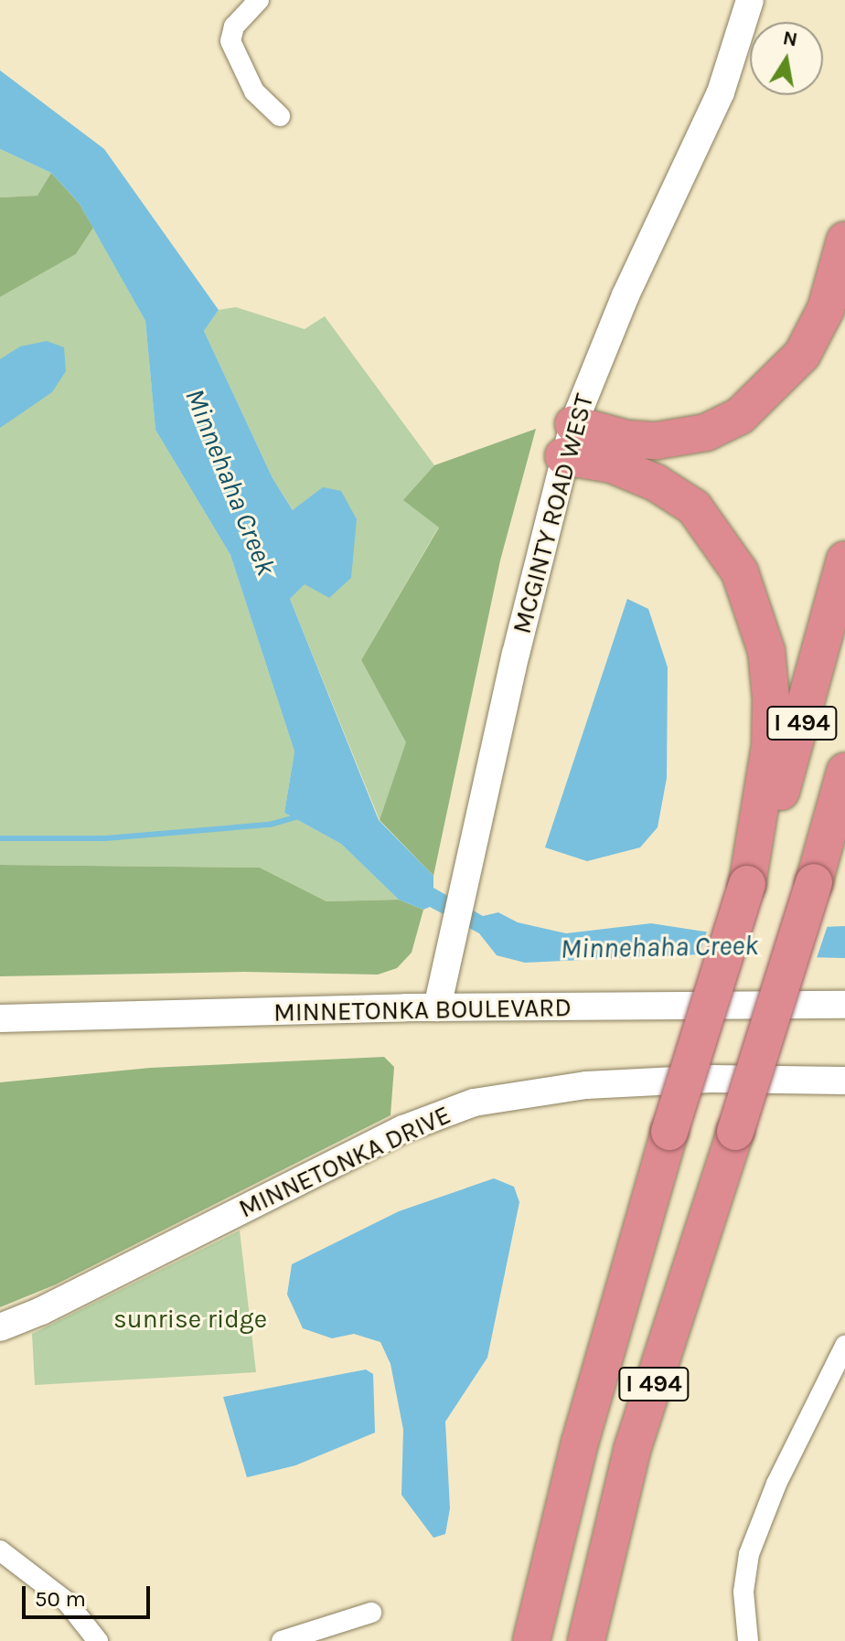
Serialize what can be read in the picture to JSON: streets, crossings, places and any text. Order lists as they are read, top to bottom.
{
  "streets": {
    "highway": ["I 494"],
    "main road": ["MCGINTY ROAD WEST", "MINNETONKA BOULEVARD", "MINNETONKA DRIVE"]
  },
  "crossings": [
    ["MCGINTY ROAD WEST", "MINNETONKA BOULEVARD"]
  ],
  "water": ["Minnehaha Creek"],
  "parks": ["sunrise ridge"],
  "scale_bar": "50 m",
  "north": "top"
}
